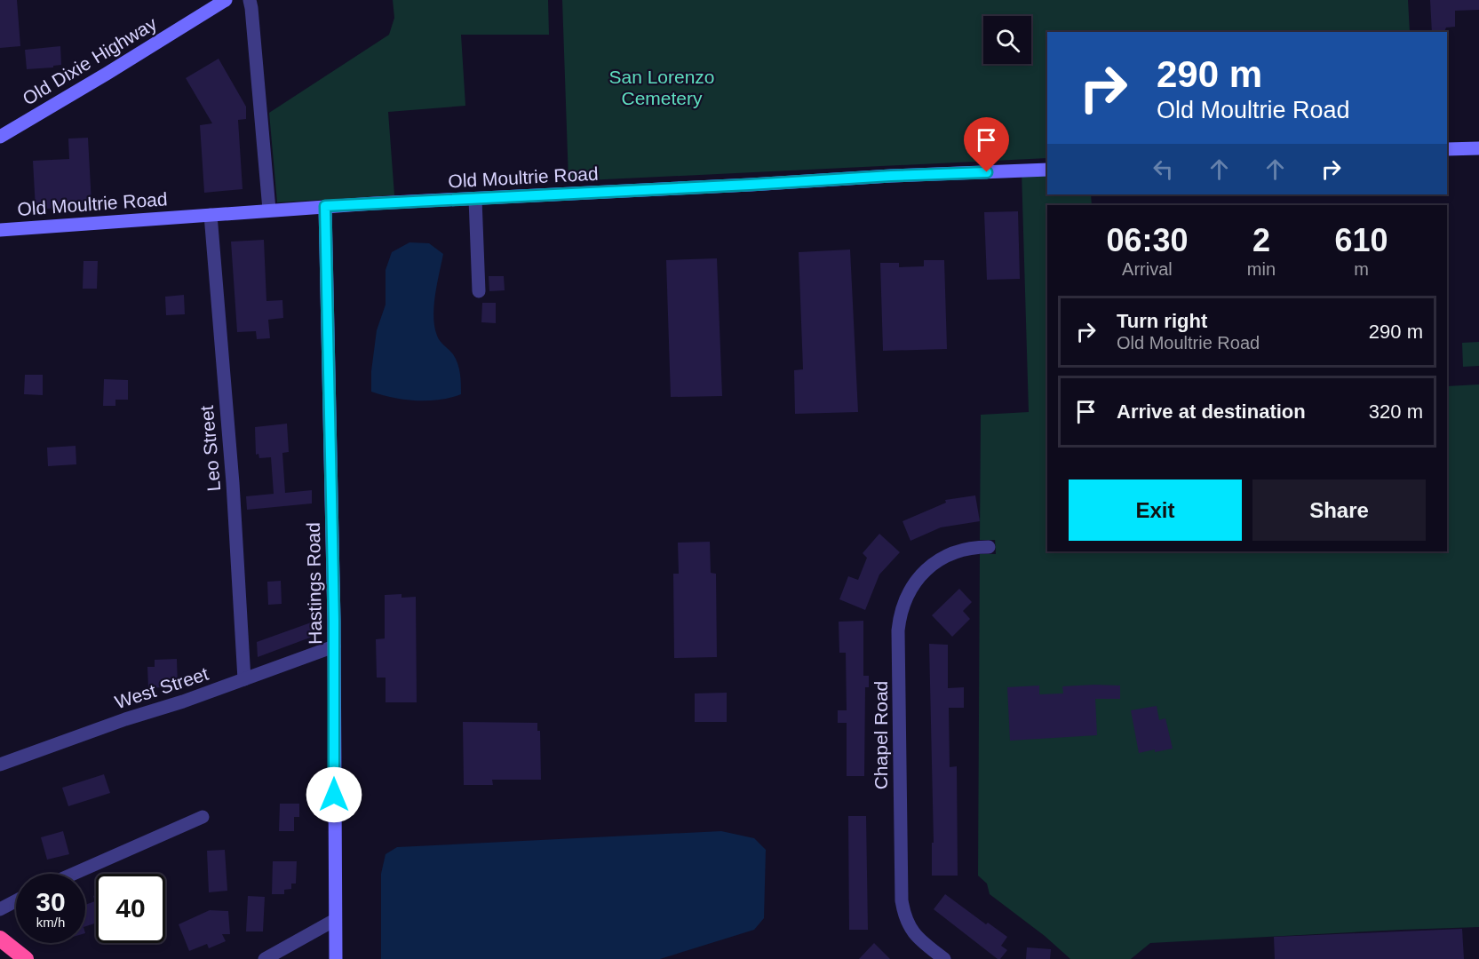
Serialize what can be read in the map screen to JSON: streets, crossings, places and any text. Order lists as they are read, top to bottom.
{
  "streets": {
    "main road": ["Old Dixie Highway", "Old Moultrie Road", "Hastings Road"],
    "street": ["Leo Street", "West Street", "Chapel Road"]
  },
  "crossings": [
    ["Old Moultrie Road", "Leo Street"],
    ["Old Moultrie Road", "Hastings Road"],
    ["Leo Street", "West Street"],
    ["Hastings Road", "West Street"]
  ],
  "parks": ["San Lorenzo Cemetery"],
  "page": {
    "turn": ["290 m", "Old Moultrie Road"],
    "eta": [
      "06:30",
      "Arrival",
      "2",
      "min",
      "610",
      "m"
    ],
    "list": [
      {
        "name": "Turn right",
        "note": "Old Moultrie Road",
        "value": "290 m"
      },
      {
        "name": "Arrive at destination",
        "value": "320 m"
      }
    ],
    "buttons": ["Exit", "Share"],
    "speed": "30 km/h",
    "limit": "40"
  }
}
